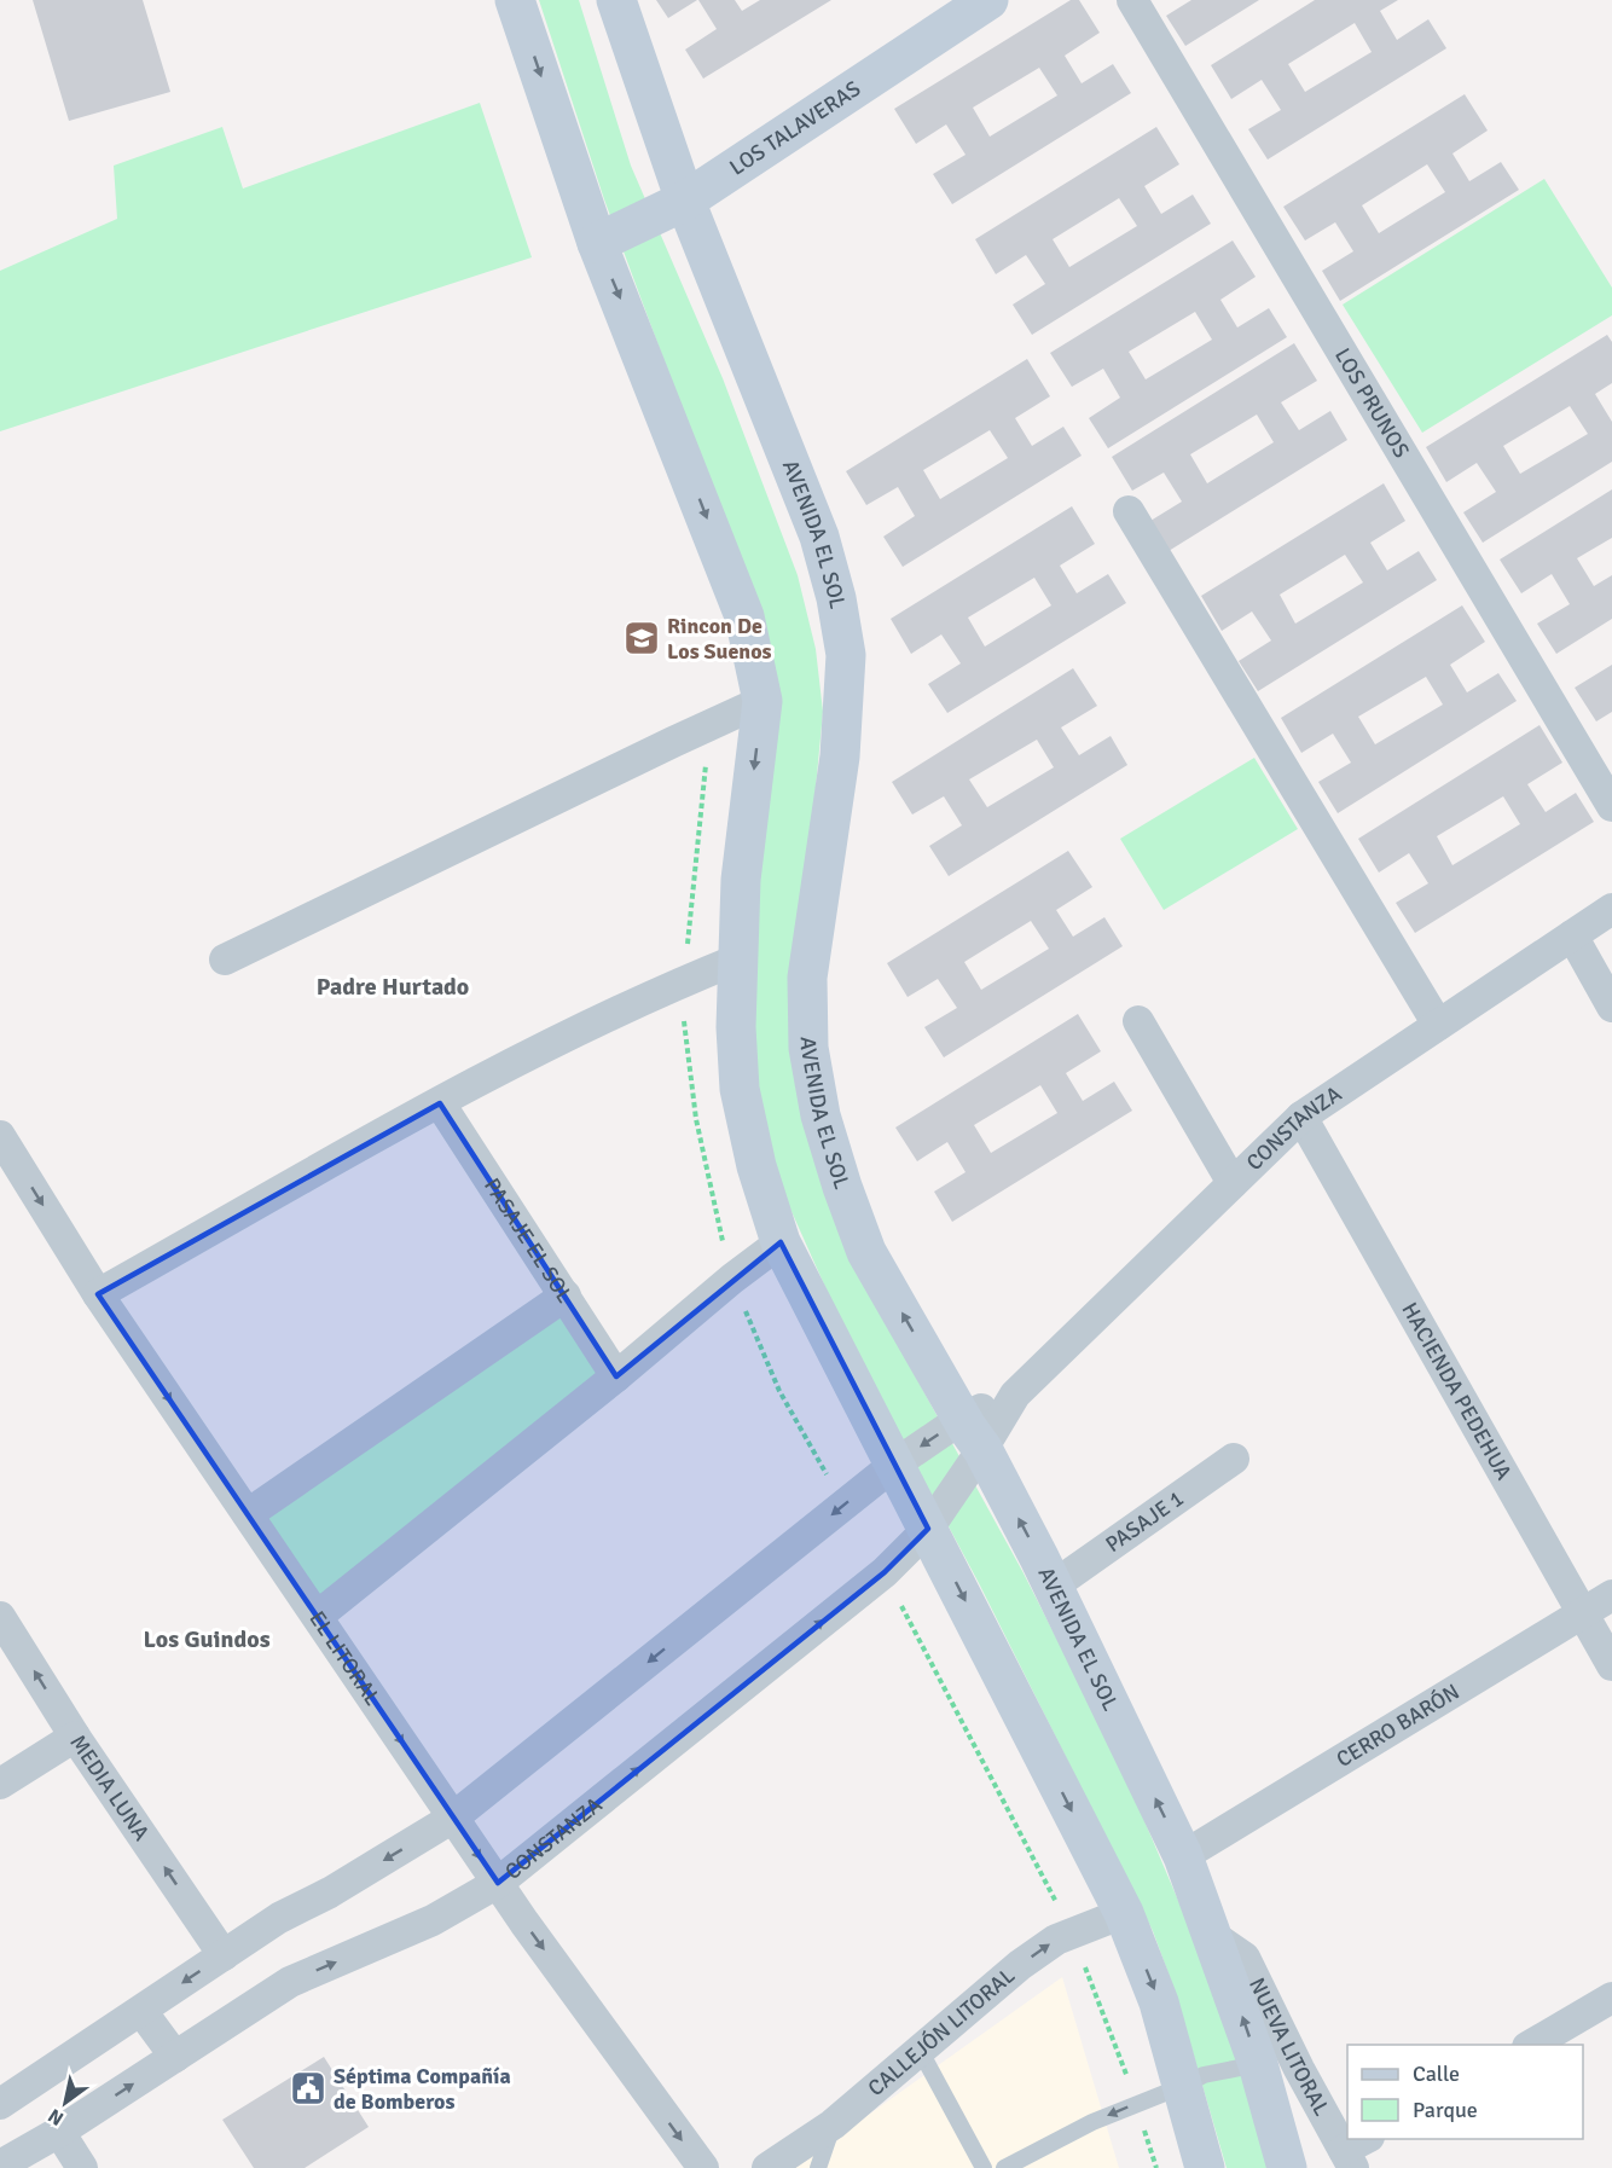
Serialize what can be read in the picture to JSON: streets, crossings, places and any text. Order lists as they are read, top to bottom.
{
  "streets": {
    "main road": ["LOS TALAVERAS", "AVENIDA EL SOL"],
    "street": [
      "LOS PRUNOS",
      "CONSTANZA",
      "PASAJE EL SOL",
      "HACIENDA PEDEHUA",
      "PASAJE 1",
      "EL LITORAL",
      "CERRO BARÓN",
      "MEDIA LUNA",
      "CALLEJÓN LITORAL",
      "NUEVA LITORAL"
    ]
  },
  "crossings": [
    ["LOS TALAVERAS", "AVENIDA EL SOL"],
    ["AVENIDA EL SOL", "CONSTANZA"],
    ["AVENIDA EL SOL", "PASAJE 1"],
    ["AVENIDA EL SOL", "CERRO BARÓN"],
    ["AVENIDA EL SOL", "NUEVA LITORAL"],
    ["CONSTANZA", "HACIENDA PEDEHUA"],
    ["CONSTANZA", "EL LITORAL"],
    ["CONSTANZA", "MEDIA LUNA"],
    ["HACIENDA PEDEHUA", "CERRO BARÓN"]
  ],
  "one_way": ["EL LITORAL", "MEDIA LUNA", "CALLEJÓN LITORAL"],
  "districts": ["Padre Hurtado", "Los Guindos"],
  "places": {
    "school or university": ["Rincon De Los Suenos"],
    "public building": ["Séptima Compañía de Bomberos"]
  },
  "legend": ["Calle", "Parque"],
  "north": "bottom left"
}
